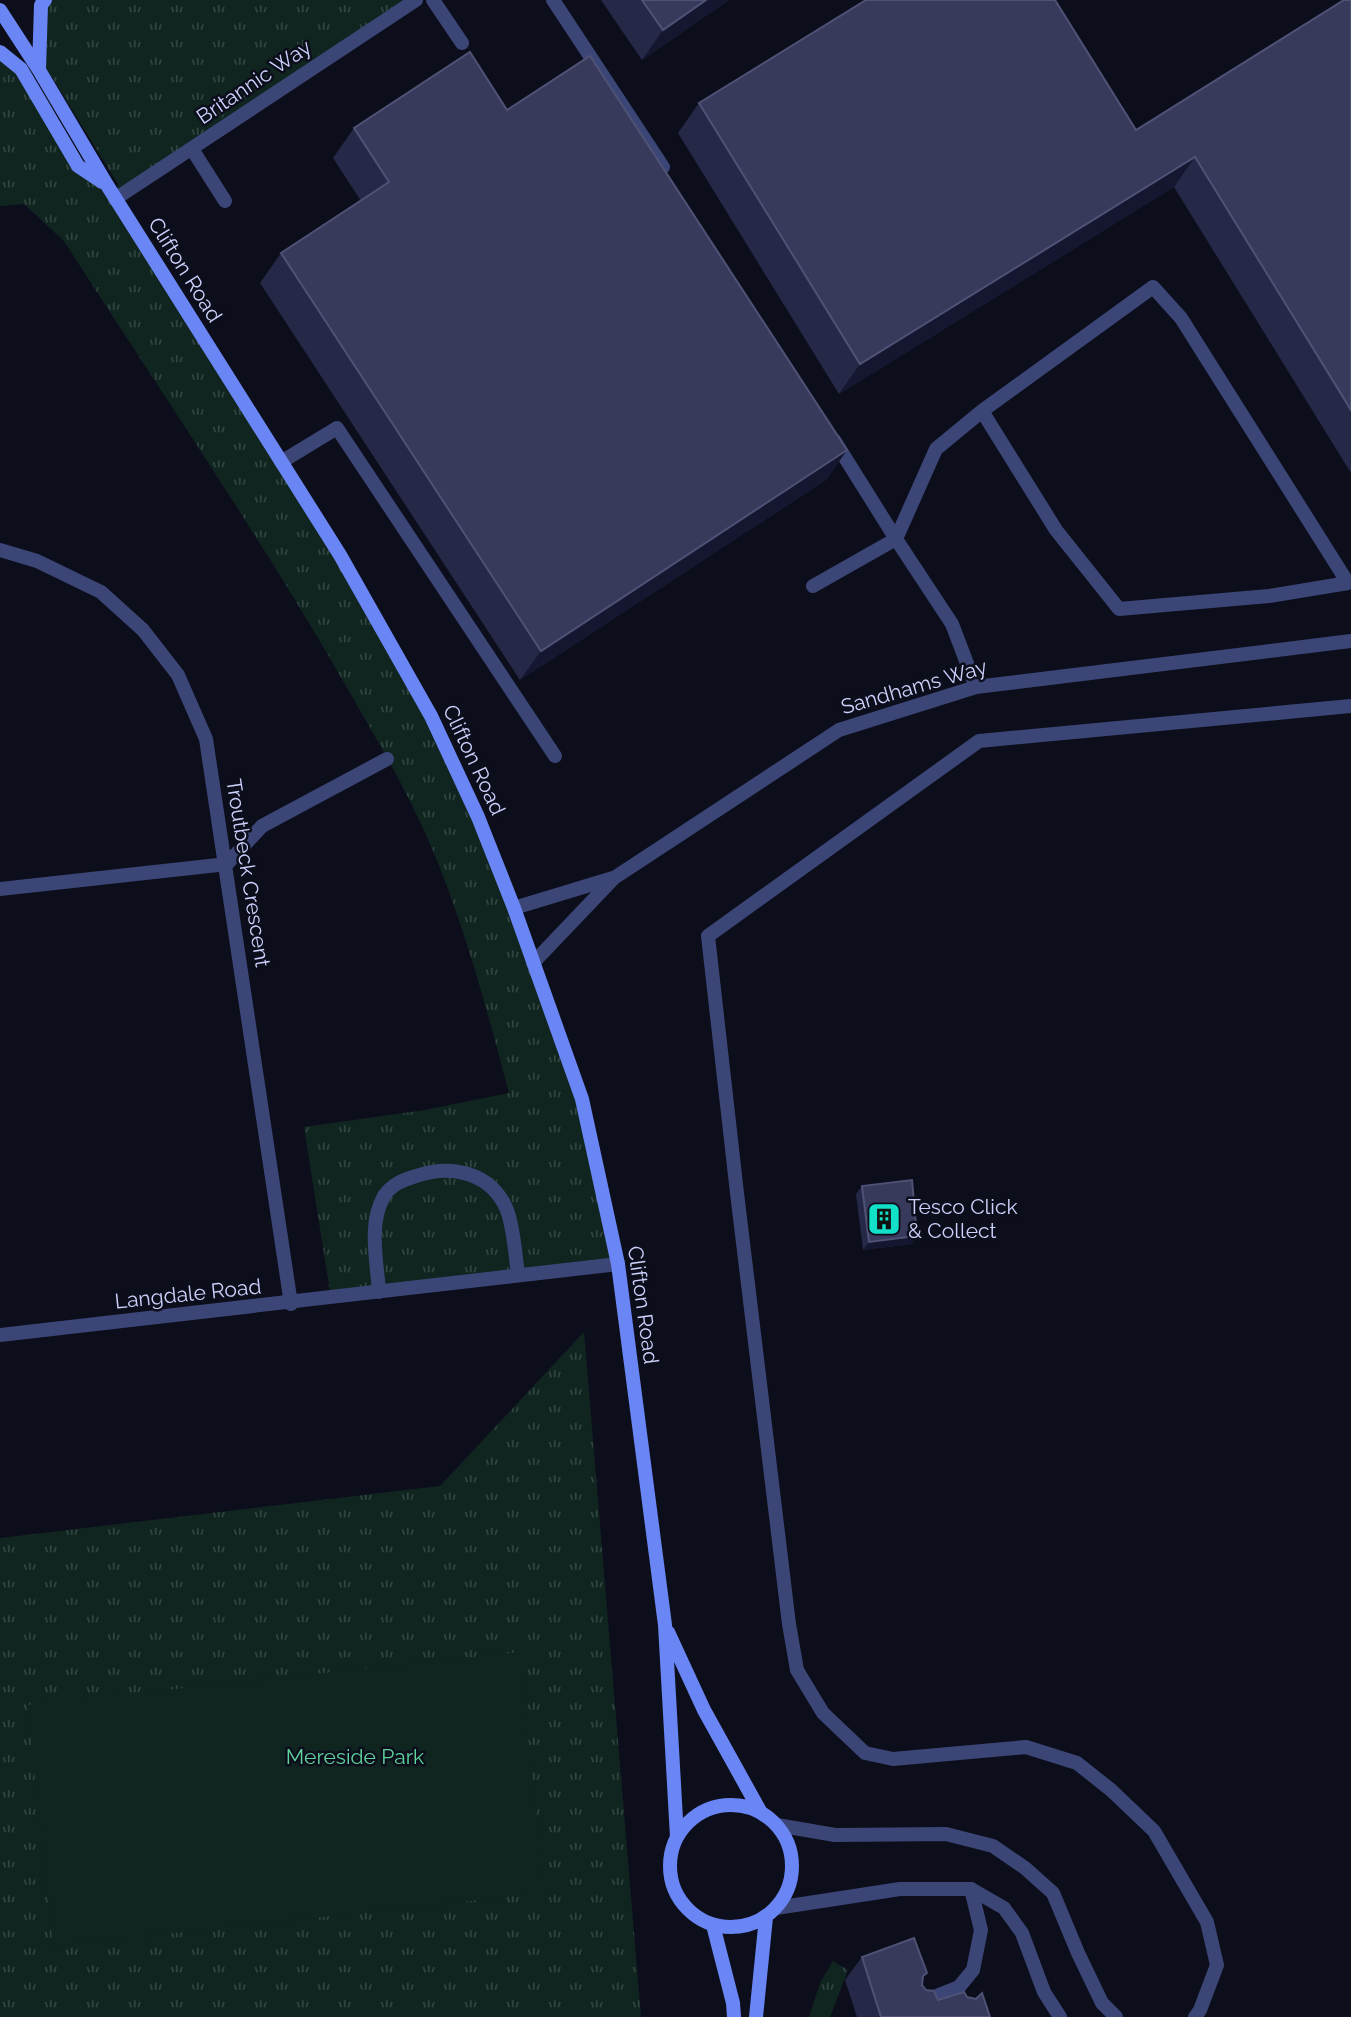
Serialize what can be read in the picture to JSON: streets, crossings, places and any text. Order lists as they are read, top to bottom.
{
  "streets": {
    "street": [
      "Britannic Way",
      "Clifton Road",
      "Sandhams Way",
      "Troutbeck Crescent",
      "Langdale Road"
    ]
  },
  "crossings": [
    ["Britannic Way", "Clifton Road"],
    ["Clifton Road", "Sandhams Way"],
    ["Clifton Road", "Langdale Road"],
    ["Troutbeck Crescent", "Langdale Road"]
  ],
  "parks": ["Mereside Park"],
  "places": {
    "building": ["Tesco Click & Collect"]
  }
}
